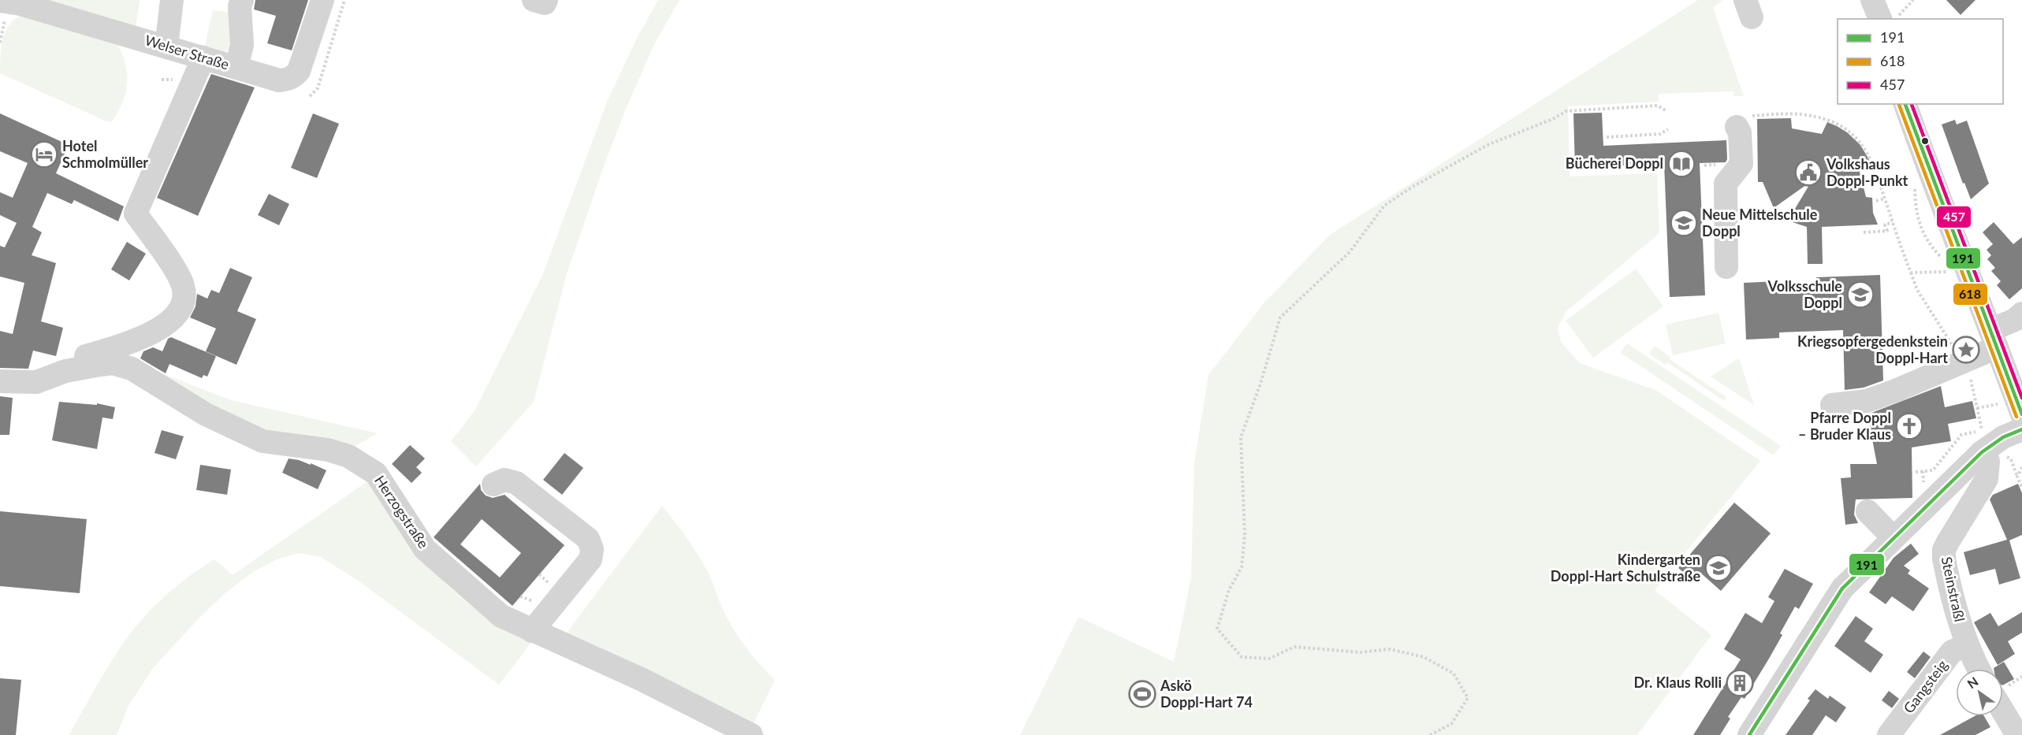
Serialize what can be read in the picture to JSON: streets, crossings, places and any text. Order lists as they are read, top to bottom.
{
  "streets": {
    "street": [
      "Welser Straße",
      "Herzogstraße",
      "Steinstraßl",
      "Gangsteig"
    ]
  },
  "crossings": [
    ["Steinstraßl", "Gangsteig"]
  ],
  "places": {
    "hotel": ["Hotel Schmolmüller"],
    "library": ["Bücherei Doppl"],
    "public building": ["Volkshaus Doppl-Punkt"],
    "school or university": ["Neue Mittelschule Doppl", "Volksschule Doppl", "Kindergarten Doppl-Hart Schulstraße"],
    "place": ["Kriegsopfergedenkstein Doppl-Hart"],
    "church": ["Pfarre Doppl – Bruder Klaus"],
    "building": ["Dr. Klaus Rolli"],
    "sports": ["Askö Doppl-Hart 74"]
  },
  "lines": ["transit line 191", "transit line 457", "transit line 618"],
  "legend": ["191", "618", "457"],
  "north": "top left"
}
